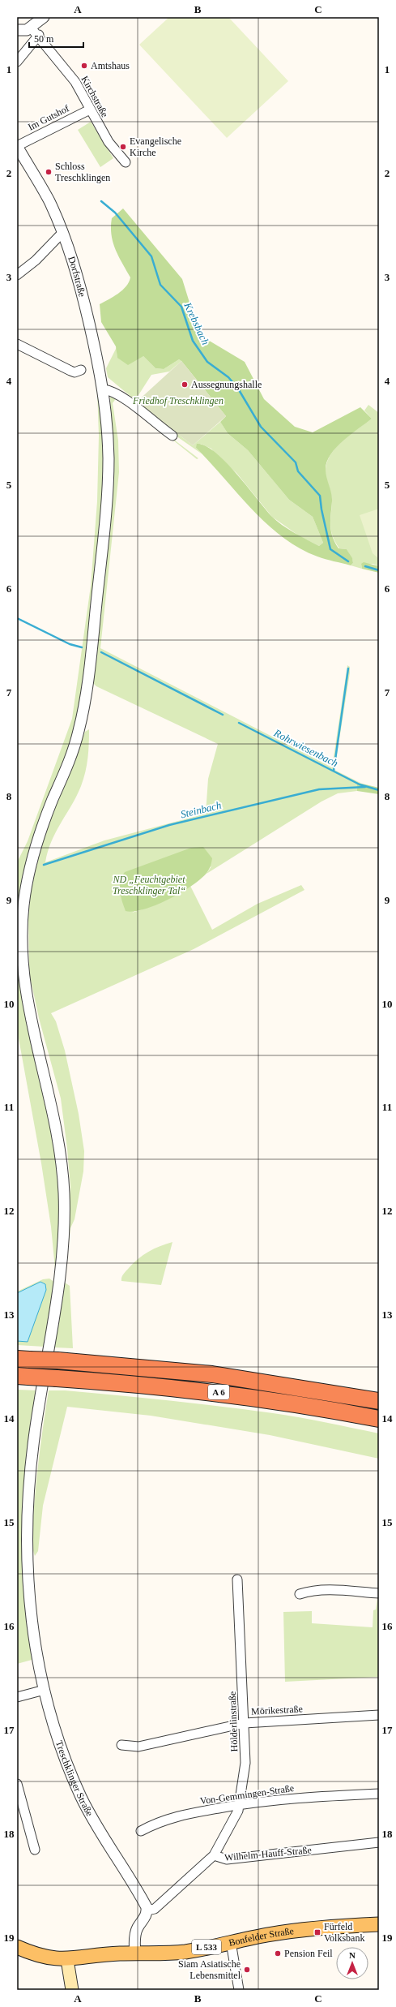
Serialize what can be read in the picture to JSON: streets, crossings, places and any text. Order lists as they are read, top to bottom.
{
  "streets": {
    "highway": ["A 6"],
    "main road": ["Bonfelder Straße", "L 533"],
    "street": [
      "Kirchstraße",
      "Im Gutshof",
      "Dorfstraße",
      "Mörikestraße",
      "Hölderlinstraße",
      "Treschklinger Straße",
      "Von-Gemmingen-Straße",
      "Wilhelm-Hauff-Straße"
    ]
  },
  "crossings": [
    ["Kirchstraße", "Im Gutshof"],
    ["Im Gutshof", "Dorfstraße"],
    ["Dorfstraße", "Treschklinger Straße"],
    ["Mörikestraße", "Hölderlinstraße"],
    ["Hölderlinstraße", "Von-Gemmingen-Straße"],
    ["Hölderlinstraße", "Wilhelm-Hauff-Straße"],
    ["Treschklinger Straße", "Wilhelm-Hauff-Straße"],
    ["Bonfelder Straße", "L 533"]
  ],
  "water": ["Krebsbach", "Rohrwiesenbach", "Steinbach"],
  "parks": ["Friedhof Treschklingen", "ND „Feuchtgebiet Treschklinger Tal“"],
  "places": {
    "other": [
      "Amtshaus",
      "Evangelische Kirche",
      "Schloss Treschklingen",
      "Aussegnungshalle",
      "Pension Feil",
      "Siam Asiatische Lebensmittel"
    ],
    "transit": ["Fürfeld Volksbank"]
  },
  "scale_bar": "50 m",
  "north": "top",
  "grid": {
    "columns": ["A", "B", "C"],
    "rows": [
      "1",
      "2",
      "3",
      "4",
      "5",
      "6",
      "7",
      "8",
      "9",
      "10",
      "11",
      "12",
      "13",
      "14",
      "15",
      "16",
      "17",
      "18",
      "19"
    ]
  }
}
